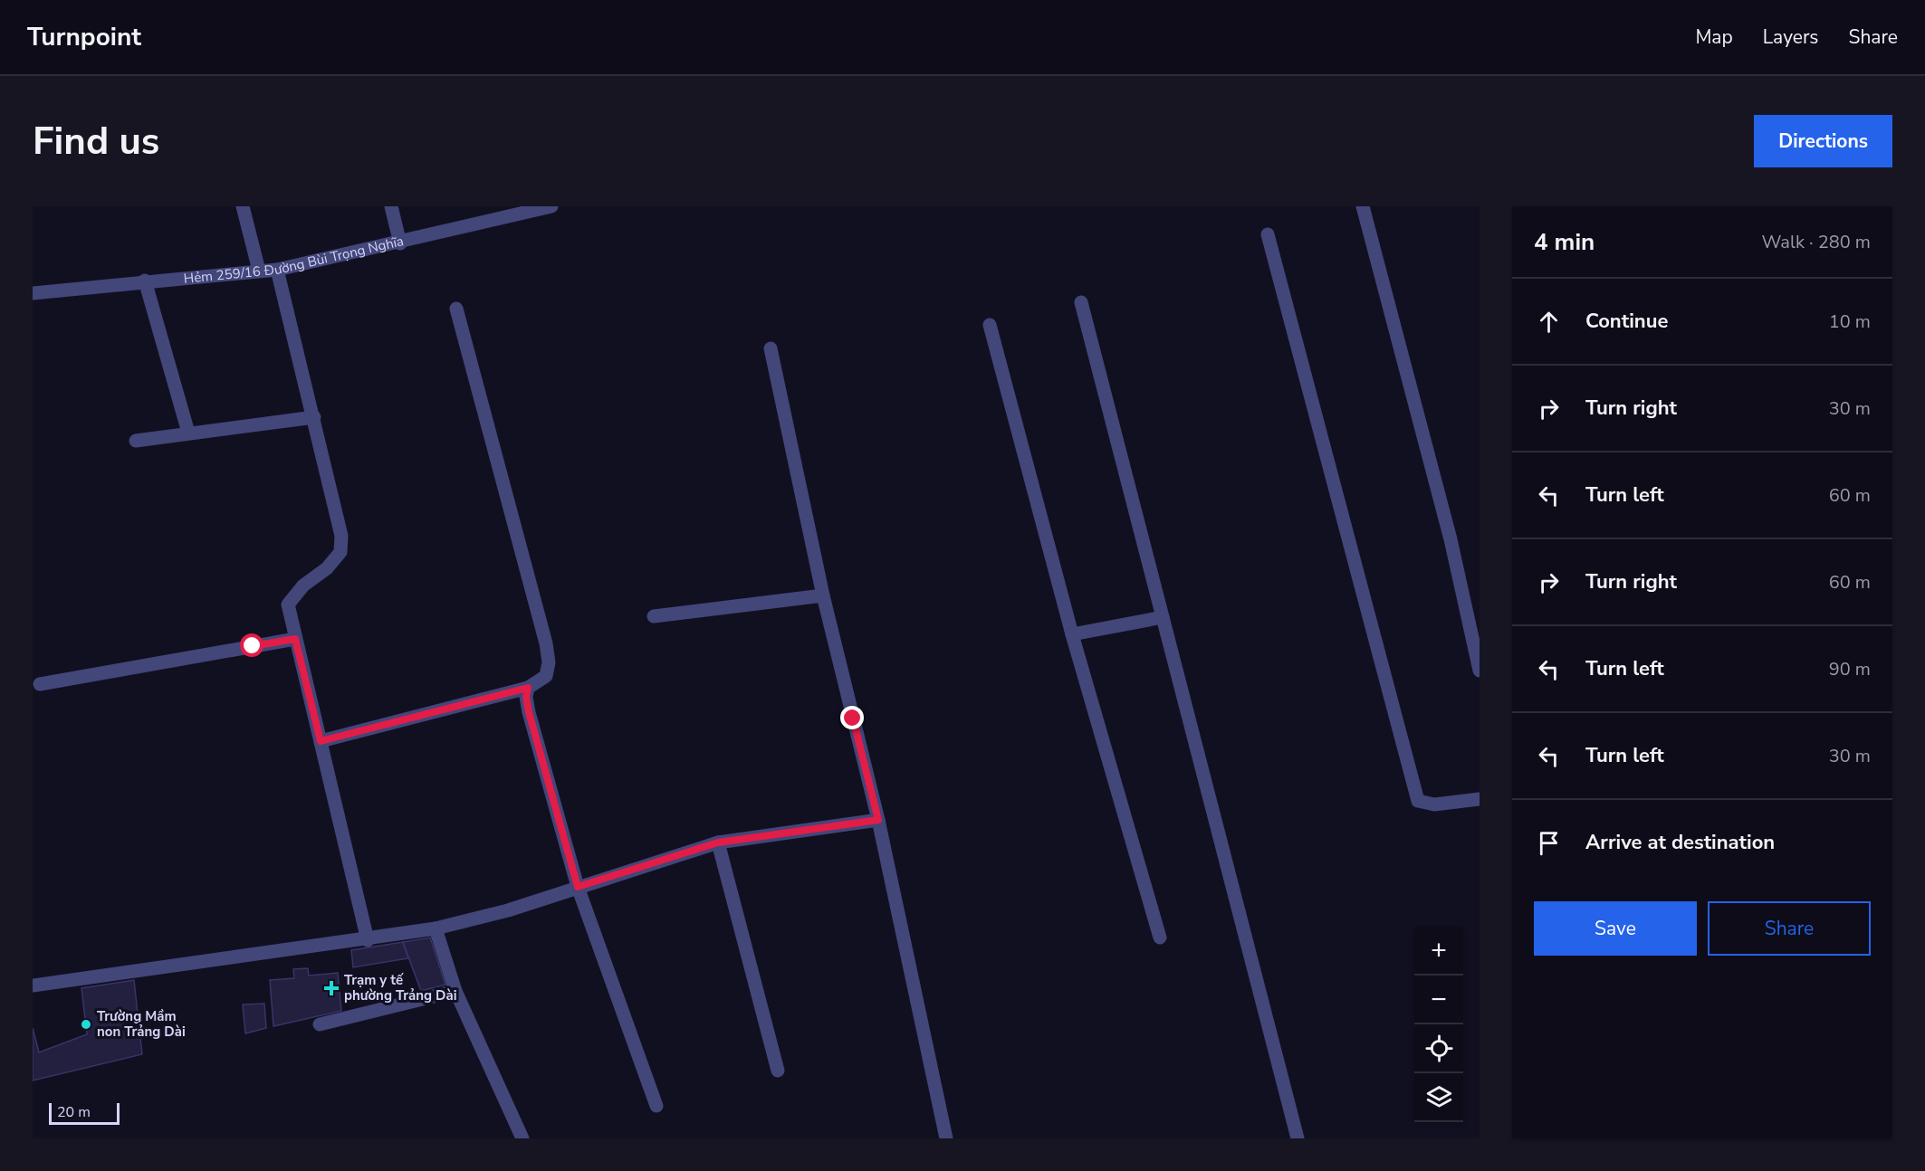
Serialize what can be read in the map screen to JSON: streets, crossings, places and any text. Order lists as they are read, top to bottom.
{
  "streets": {
    "street": ["Hẻm 259/16 Đường Bùi Trọng Nghĩa"]
  },
  "places": {
    "health": ["Trạm y tế phường Trảng Dài"],
    "other": ["Trường Mầm non Trảng Dài"]
  },
  "scale_bar": "20 m",
  "page": {
    "header": "Turnpoint",
    "nav": ["Map", "Layers", "Share"],
    "buttons": [
      "Directions",
      ["Save", "Share"]
    ],
    "title": "Find us",
    "heading": ["4 min", "Walk · 280 m"],
    "list": [
      ["Continue", "10 m"],
      ["Turn right", "30 m"],
      ["Turn left", "60 m"],
      ["Turn right", "60 m"],
      ["Turn left", "90 m"],
      ["Turn left", "30 m"],
      "Arrive at destination"
    ],
    "map_buttons": ["+", "−"],
    "scale": "20 m"
  }
}
